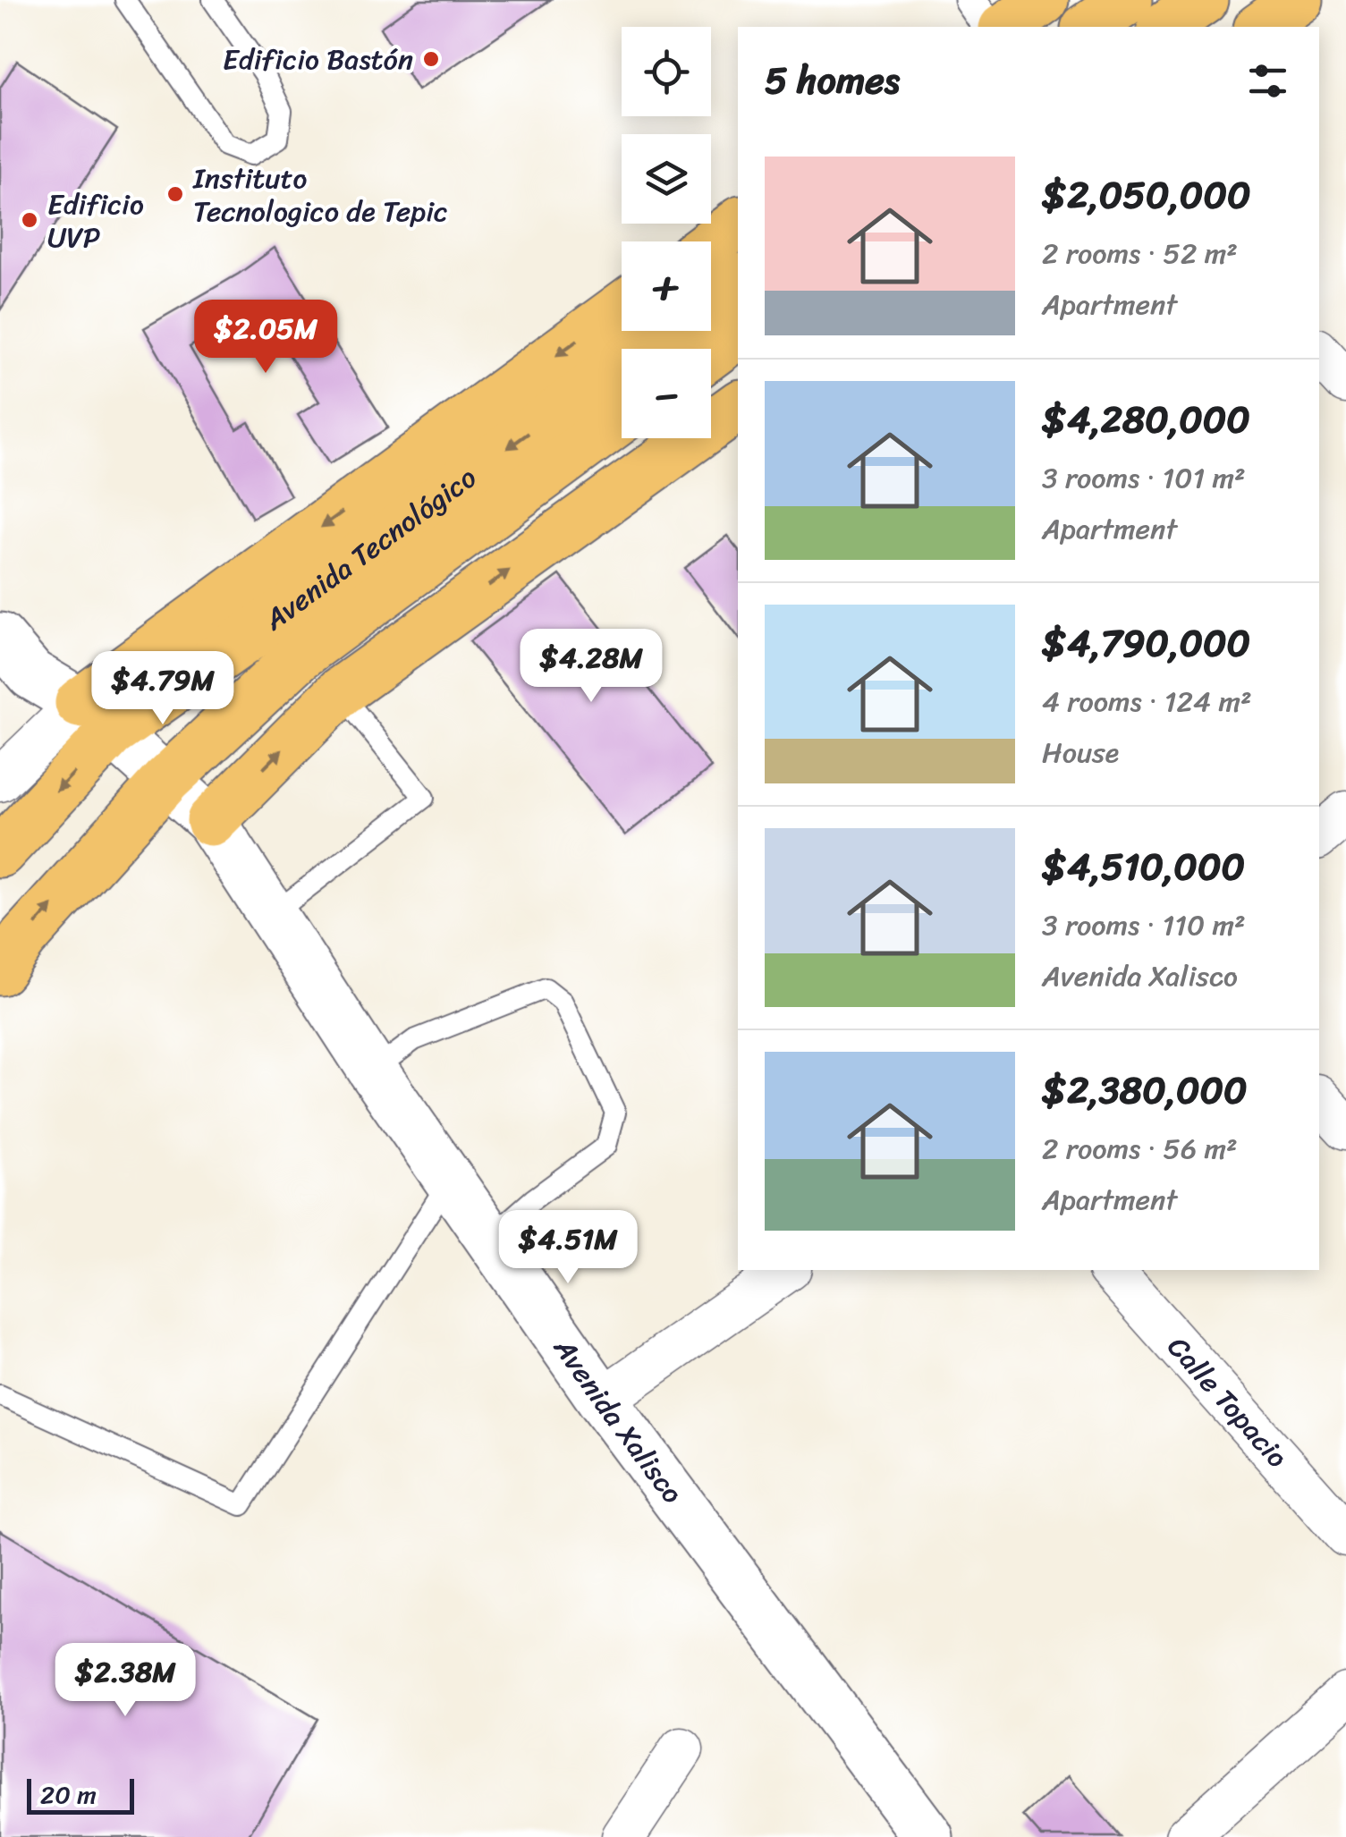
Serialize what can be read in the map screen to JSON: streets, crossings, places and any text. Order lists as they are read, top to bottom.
{
  "streets": {
    "main road": ["Avenida Tecnológico"],
    "street": ["Calle Topacio", "Avenida Xalisco"]
  },
  "crossings": [
    ["Avenida Tecnológico", "Avenida Xalisco"]
  ],
  "places": ["Edificio Bastón", "Instituto Tecnologico de Tepic", "Edificio UVP"],
  "scale_bar": "20 m",
  "page": {
    "map_buttons": ["+", "−"],
    "heading": "5 homes",
    "list": [
      {
        "name": "$2,050,000",
        "note": "2 rooms · 52 m² · Apartment"
      },
      {
        "name": "$4,280,000",
        "note": "3 rooms · 101 m² · Apartment"
      },
      {
        "name": "$4,790,000",
        "note": "4 rooms · 124 m² · House"
      },
      {
        "name": "$4,510,000",
        "note": "3 rooms · 110 m² · Avenida Xalisco"
      },
      {
        "name": "$2,380,000",
        "note": "2 rooms · 56 m² · Apartment"
      }
    ],
    "price": [
      "$2.05M",
      "$4.28M",
      "$4.79M",
      "$4.51M",
      "$2.38M"
    ],
    "scale": "20 m"
  }
}
